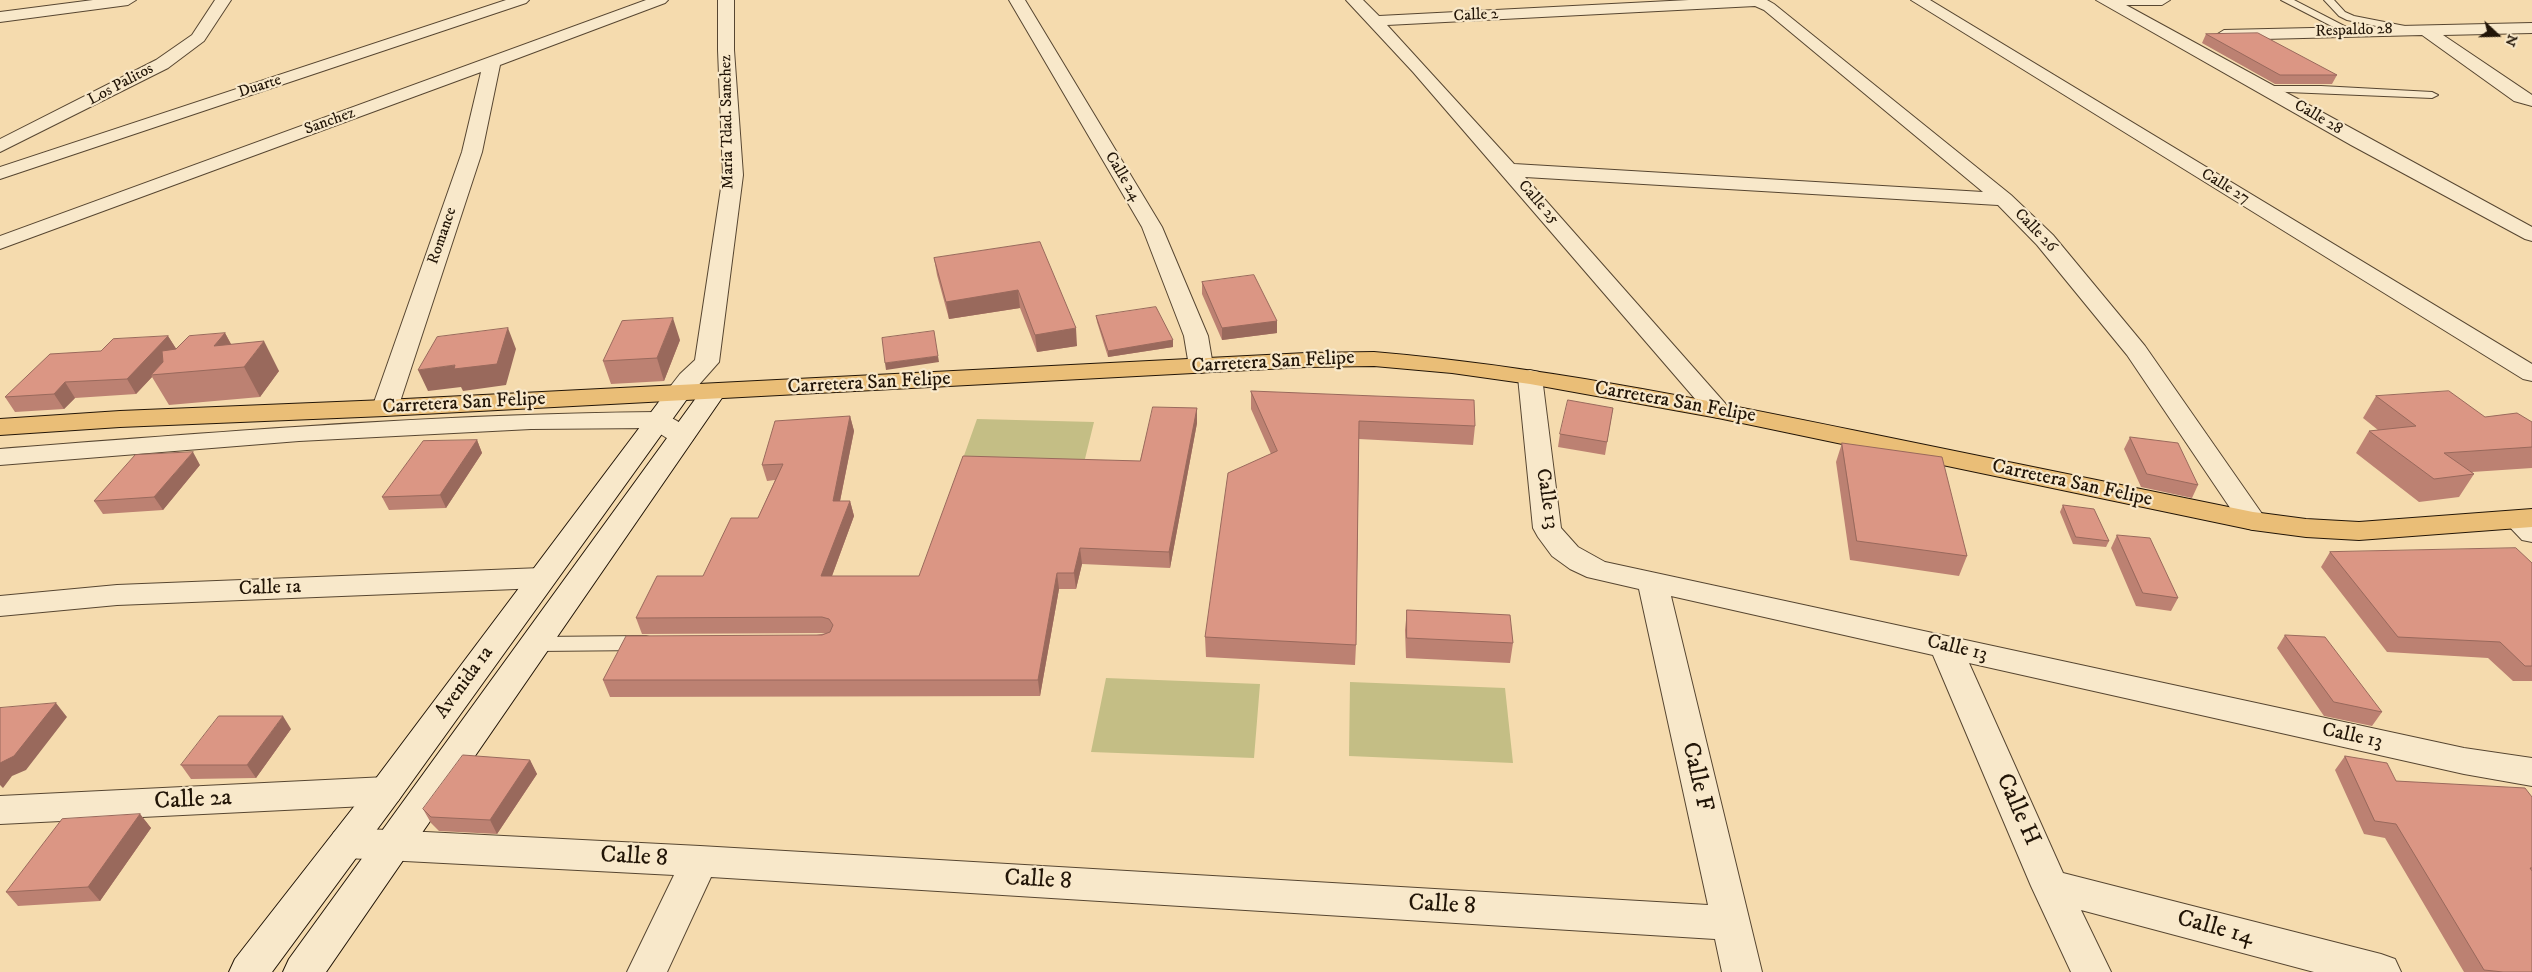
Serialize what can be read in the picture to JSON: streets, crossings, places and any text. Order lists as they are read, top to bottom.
{
  "streets": {
    "main road": ["Carretera San Felipe"],
    "street": [
      "Calle 2",
      "Respaldo 28",
      "Los Palitos",
      "Duarte",
      "Calle 28",
      "Sanchez",
      "Maria Tdad. Sanchez",
      "Calle 24",
      "Calle 27",
      "Calle 25",
      "Calle 26",
      "Romance",
      "Calle 13",
      "Calle 1a",
      "Avenida 1a",
      "Calle F",
      "Calle 2a",
      "Calle H",
      "Calle 8",
      "Calle 14"
    ]
  },
  "crossings": [
    ["Calle 2", "Calle 25"],
    ["Calle 2", "Calle 26"],
    ["Respaldo 28", "Calle 28"],
    ["Sanchez", "Romance"],
    ["Maria Tdad. Sanchez", "Carretera San Felipe"],
    ["Maria Tdad. Sanchez", "Avenida 1a"],
    ["Calle 24", "Carretera San Felipe"],
    ["Calle 25", "Carretera San Felipe"],
    ["Calle 26", "Carretera San Felipe"],
    ["Romance", "Carretera San Felipe"],
    ["Carretera San Felipe", "Calle 13"],
    ["Carretera San Felipe", "Avenida 1a"],
    ["Calle 13", "Calle F"],
    ["Calle 13", "Calle H"],
    ["Calle 1a", "Avenida 1a"],
    ["Avenida 1a", "Calle 2a"],
    ["Avenida 1a", "Calle 8"],
    ["Calle F", "Calle 8"],
    ["Calle H", "Calle 14"]
  ],
  "north": "right"
}
